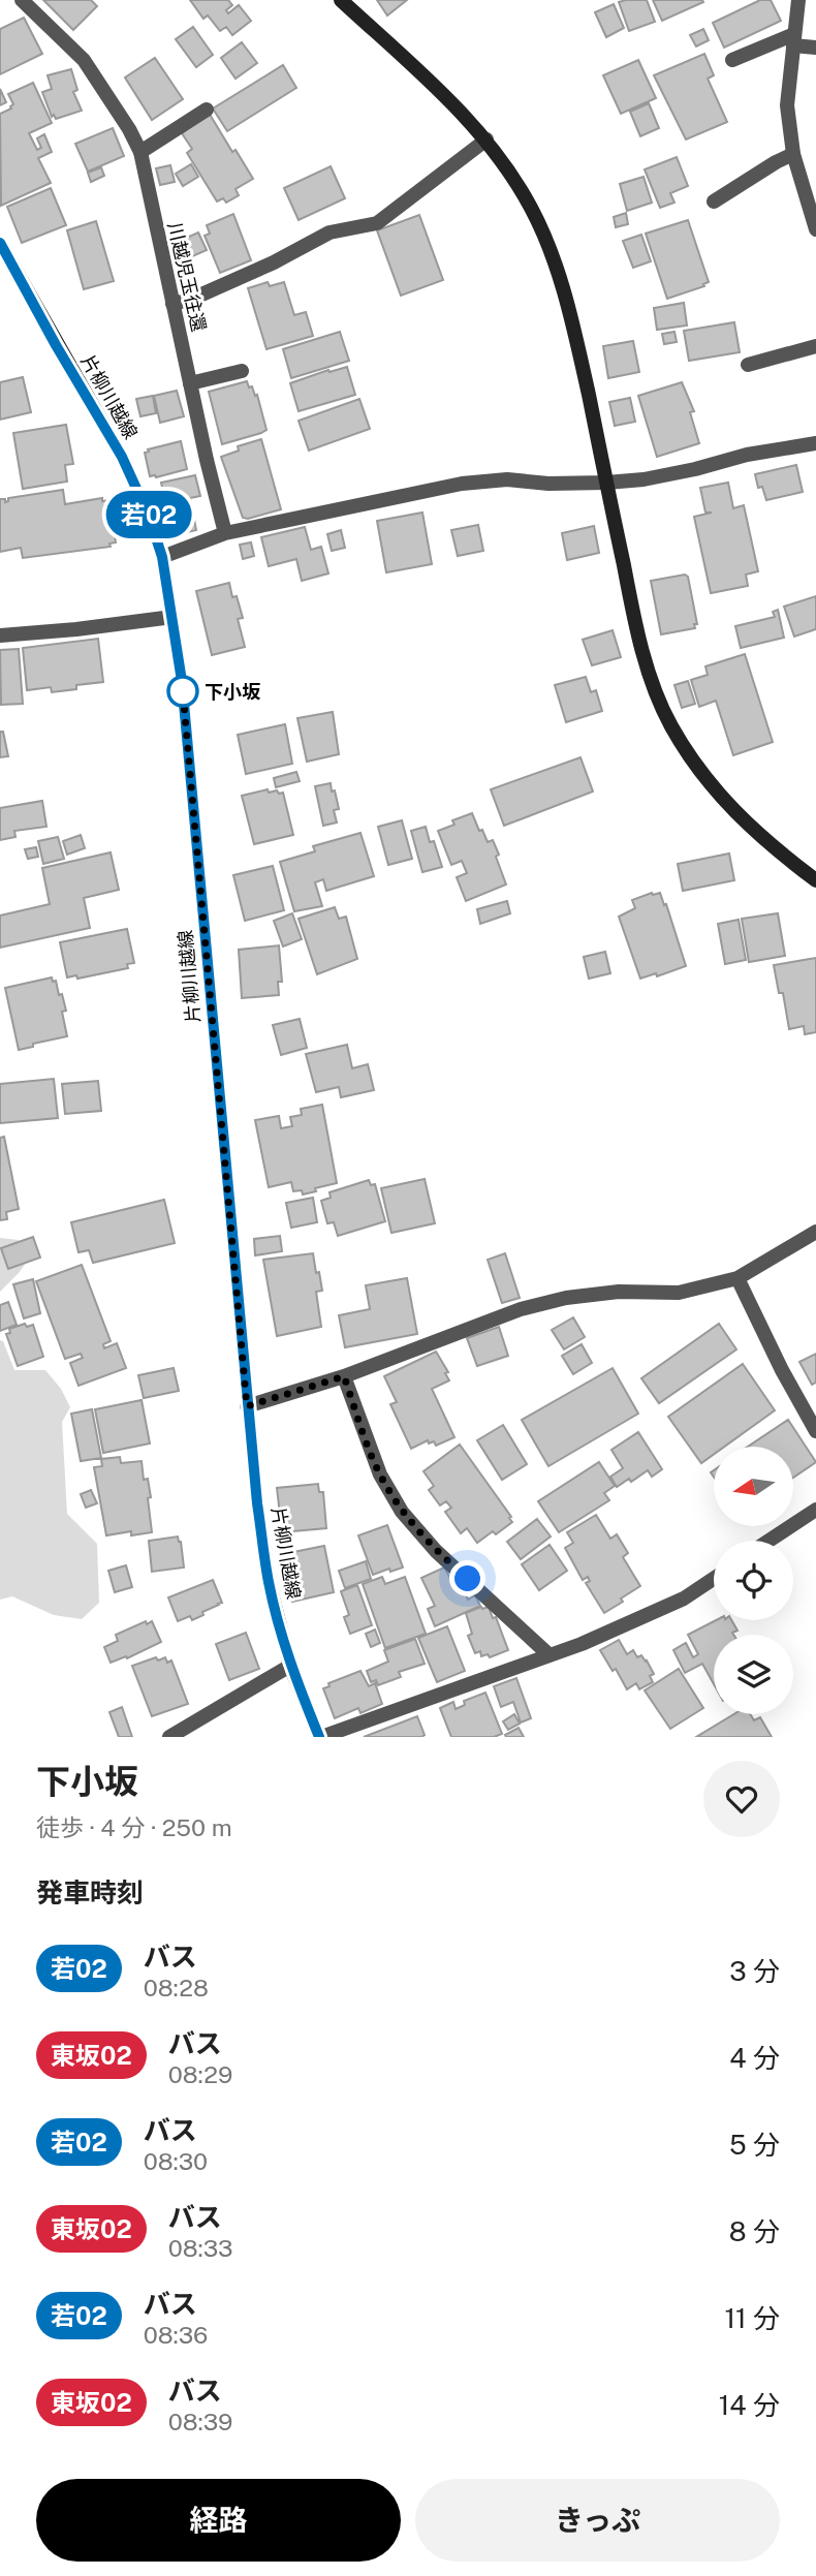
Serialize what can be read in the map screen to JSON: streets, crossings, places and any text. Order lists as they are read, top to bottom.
{
  "streets": {
    "main road": ["片柳川越線"],
    "street": ["川越児玉往還"]
  },
  "places": ["下小坂"],
  "lines": ["bus line 若02"],
  "north": "left",
  "page": {
    "on_map": "若02",
    "heading": [
      ["下小坂", "徒歩 · 4 分 · 250 m"],
      "発車時刻"
    ],
    "list": [
      {
        "mark": "若02",
        "name": "バス",
        "note": "08:28",
        "value": "3 分"
      },
      {
        "mark": "東坂02",
        "name": "バス",
        "note": "08:29",
        "value": "4 分"
      },
      {
        "mark": "若02",
        "name": "バス",
        "note": "08:30",
        "value": "5 分"
      },
      {
        "mark": "東坂02",
        "name": "バス",
        "note": "08:33",
        "value": "8 分"
      },
      {
        "mark": "若02",
        "name": "バス",
        "note": "08:36",
        "value": "11 分"
      },
      {
        "mark": "東坂02",
        "name": "バス",
        "note": "08:39",
        "value": "14 分"
      }
    ],
    "buttons": ["経路", "きっぷ"]
  }
}
